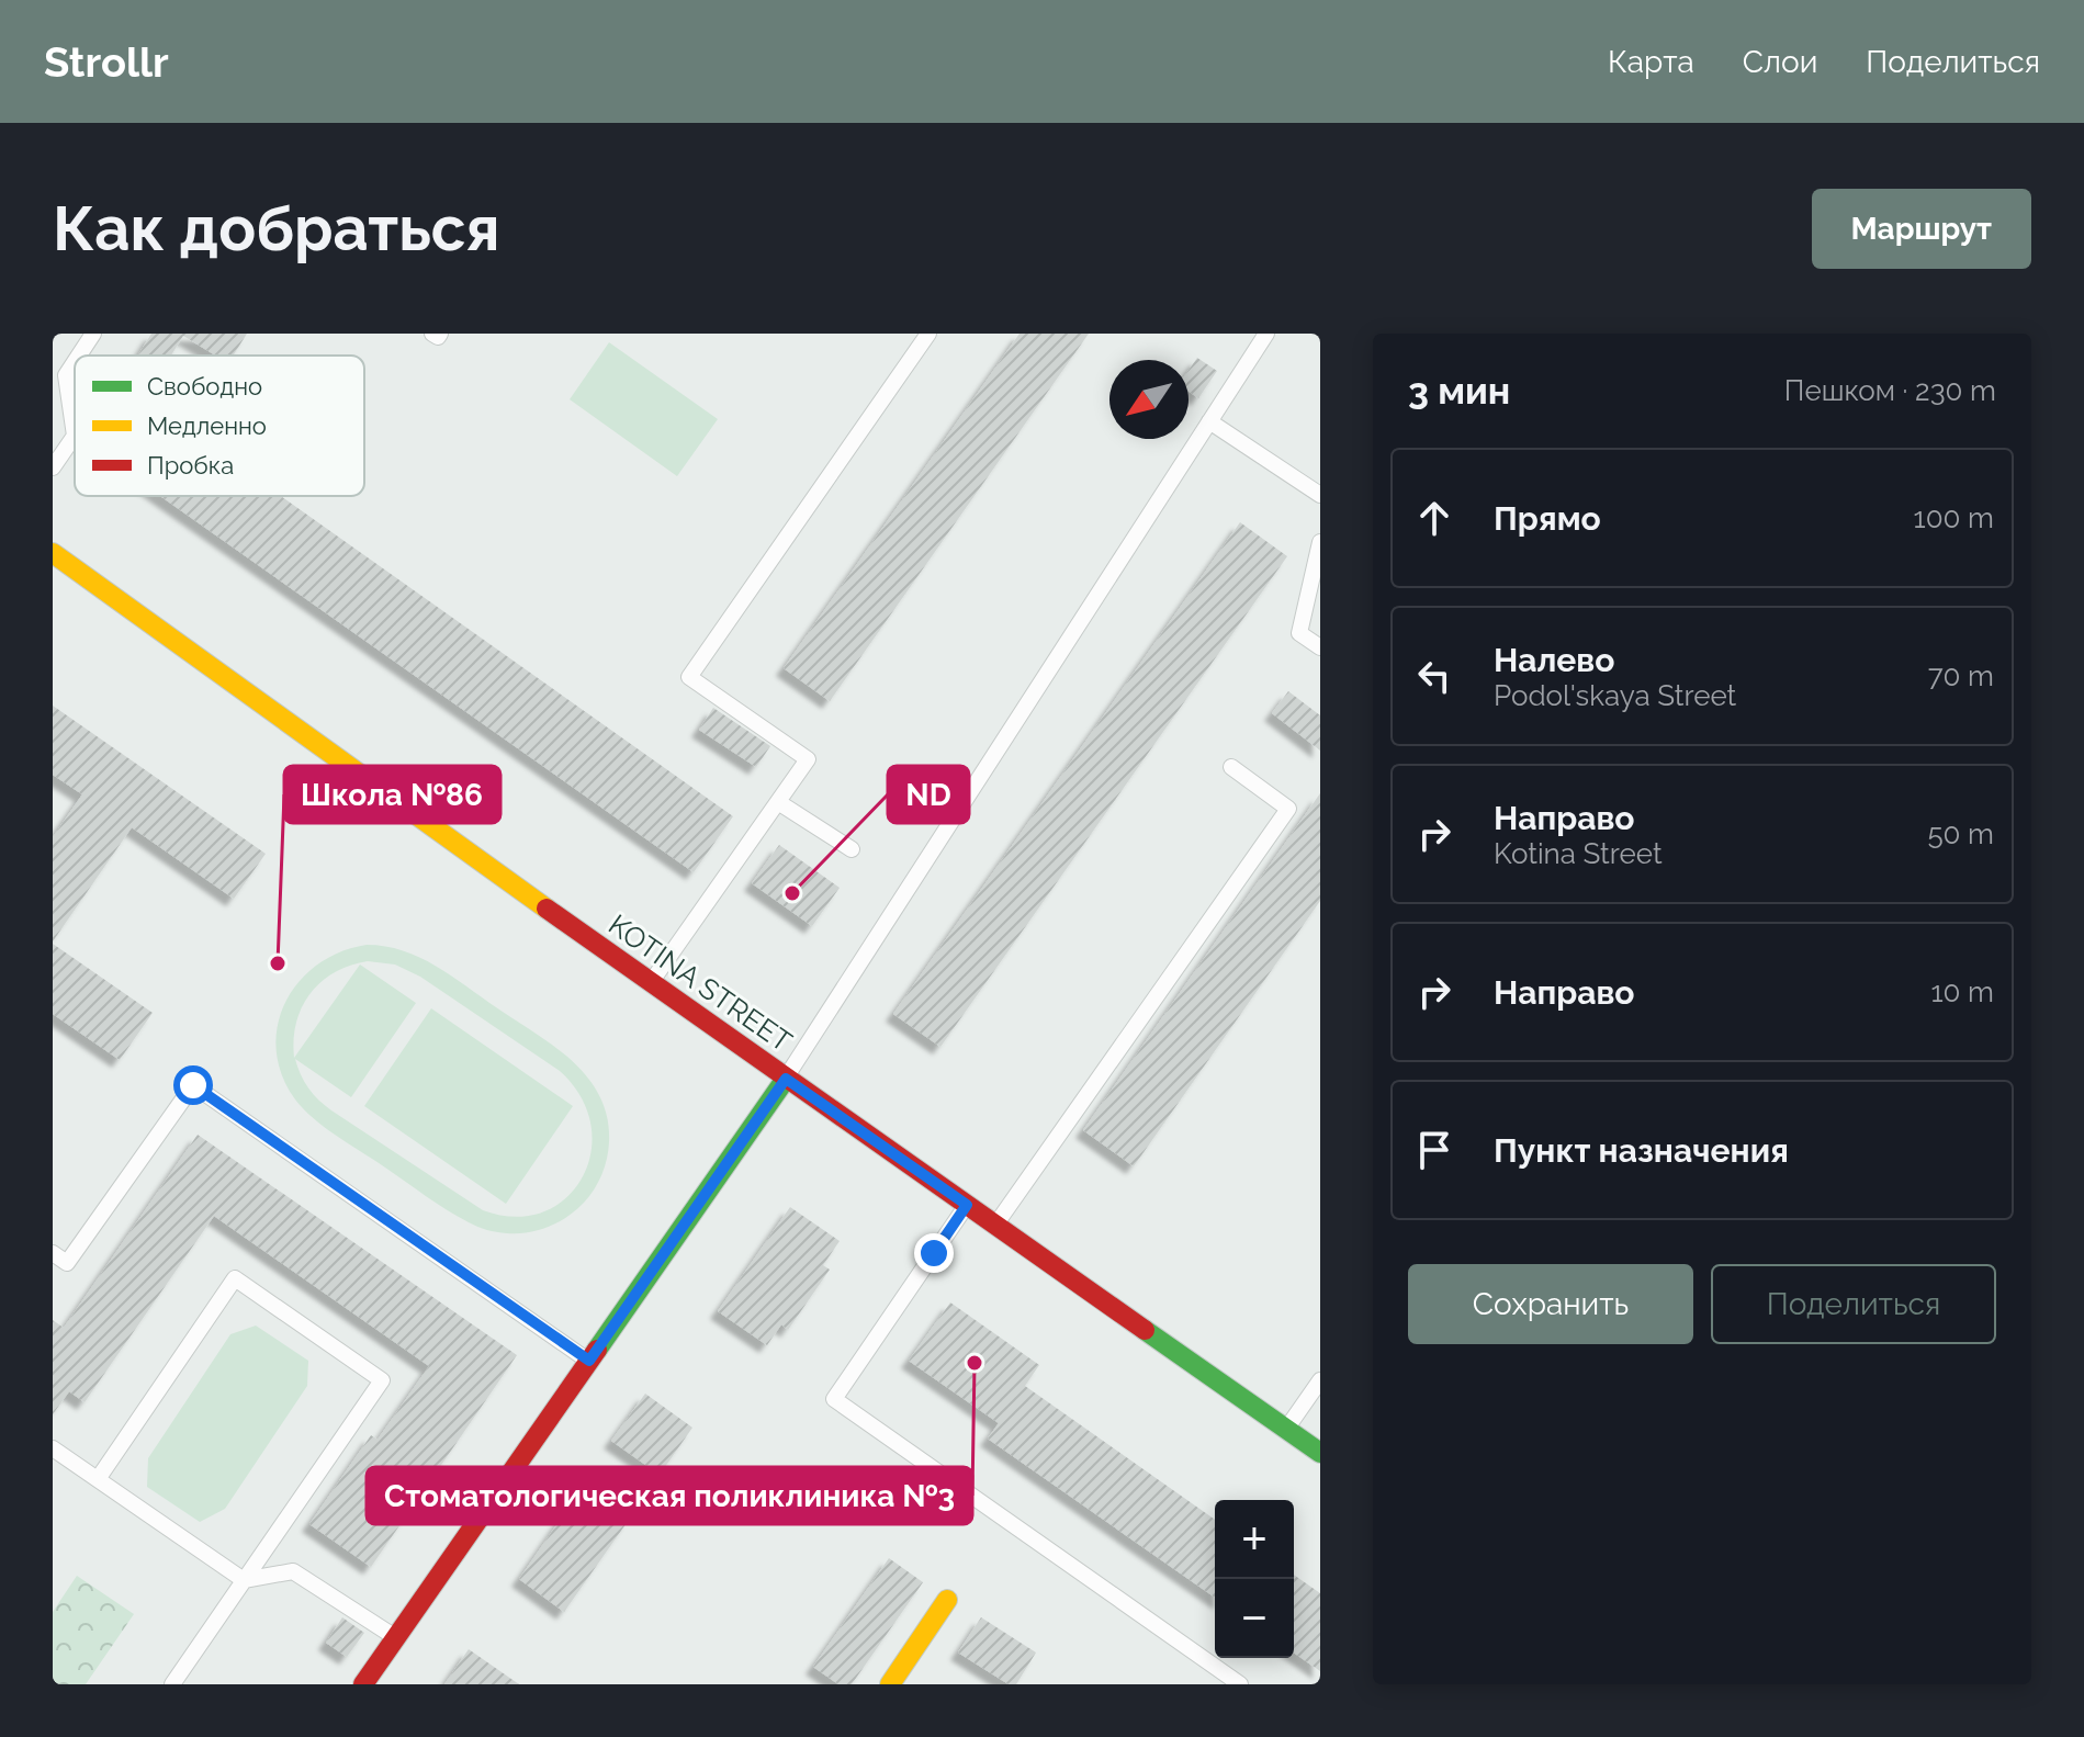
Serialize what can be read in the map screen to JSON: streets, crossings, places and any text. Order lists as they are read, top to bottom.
{
  "streets": {
    "street": ["KOTINA STREET"]
  },
  "places": ["ND", "Школа №86", "Стоматологическая поликлиника №3"],
  "legend": ["Свободно", "Медленно", "Пробка"],
  "north": "bottom left",
  "page": {
    "header": "Strollr",
    "nav": ["Карта", "Слои", "Поделиться"],
    "buttons": [
      "Маршрут",
      ["Сохранить", "Поделиться"]
    ],
    "title": "Как добраться",
    "heading": ["3 мин", "Пешком · 230 m"],
    "list": [
      ["Прямо", "100 m"],
      ["Налево", "Podol'skaya Street", "70 m"],
      ["Направо", "Kotina Street", "50 m"],
      ["Направо", "10 m"],
      "Пункт назначения"
    ],
    "map_buttons": ["+", "−"]
  }
}
